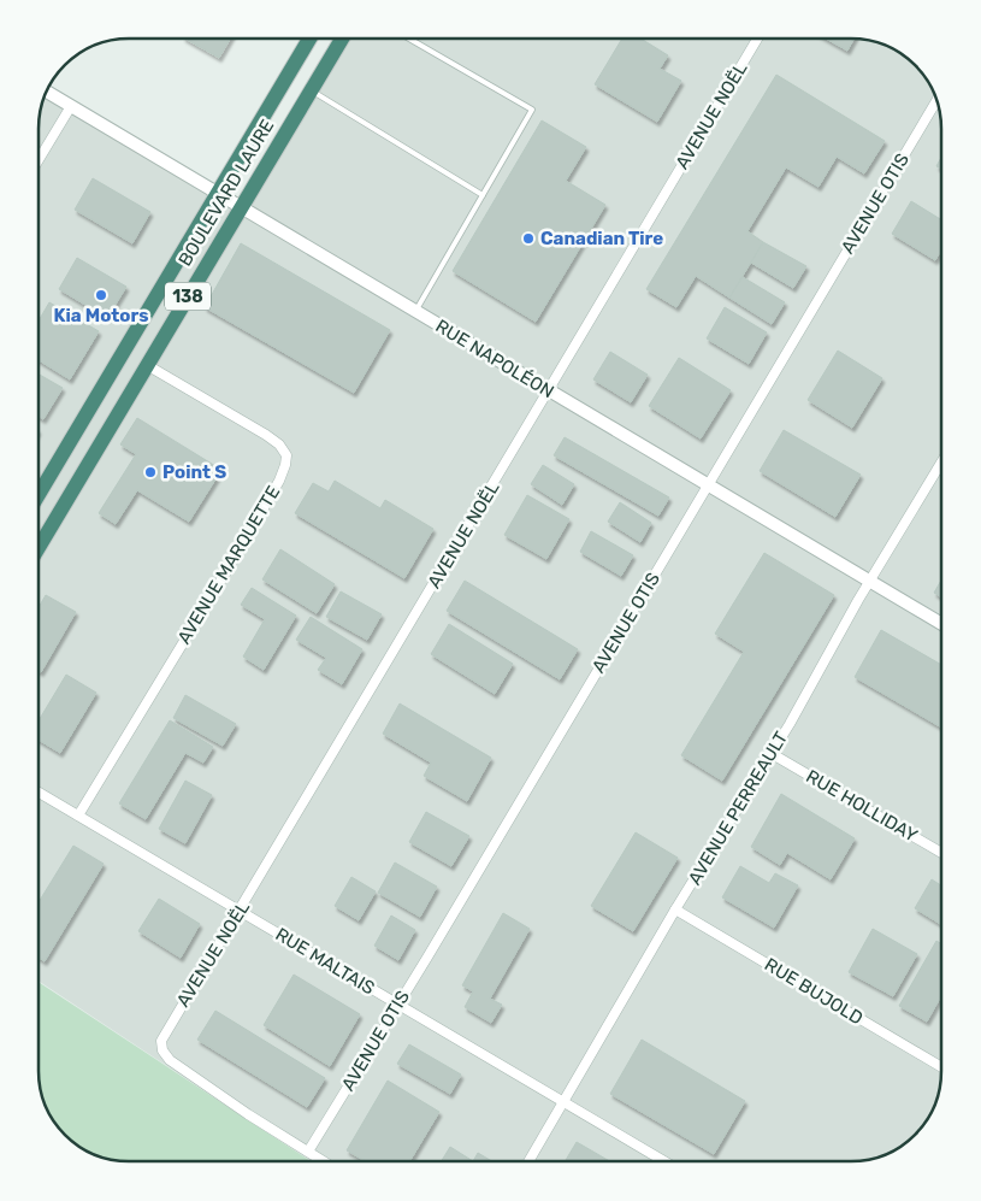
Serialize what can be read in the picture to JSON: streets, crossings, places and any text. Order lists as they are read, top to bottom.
{
  "streets": {
    "highway": ["BOULEVARD LAURE", "138"],
    "street": [
      "AVENUE NOËL",
      "AVENUE OTIS",
      "RUE NAPOLÉON",
      "AVENUE MARQUETTE",
      "RUE HOLLIDAY",
      "AVENUE PERREAULT",
      "RUE MALTAIS",
      "RUE BUJOLD"
    ]
  },
  "crossings": [
    ["AVENUE NOËL", "AVENUE OTIS"],
    ["AVENUE NOËL", "RUE NAPOLÉON"],
    ["AVENUE NOËL", "RUE MALTAIS"],
    ["BOULEVARD LAURE", "RUE NAPOLÉON"],
    ["BOULEVARD LAURE", "AVENUE MARQUETTE"],
    ["AVENUE OTIS", "RUE NAPOLÉON"],
    ["AVENUE OTIS", "RUE MALTAIS"],
    ["RUE NAPOLÉON", "AVENUE PERREAULT"],
    ["AVENUE MARQUETTE", "RUE MALTAIS"],
    ["RUE HOLLIDAY", "AVENUE PERREAULT"],
    ["AVENUE PERREAULT", "RUE MALTAIS"],
    ["AVENUE PERREAULT", "RUE BUJOLD"]
  ],
  "places": ["Canadian Tire", "Kia Motors", "Point S"]
}
